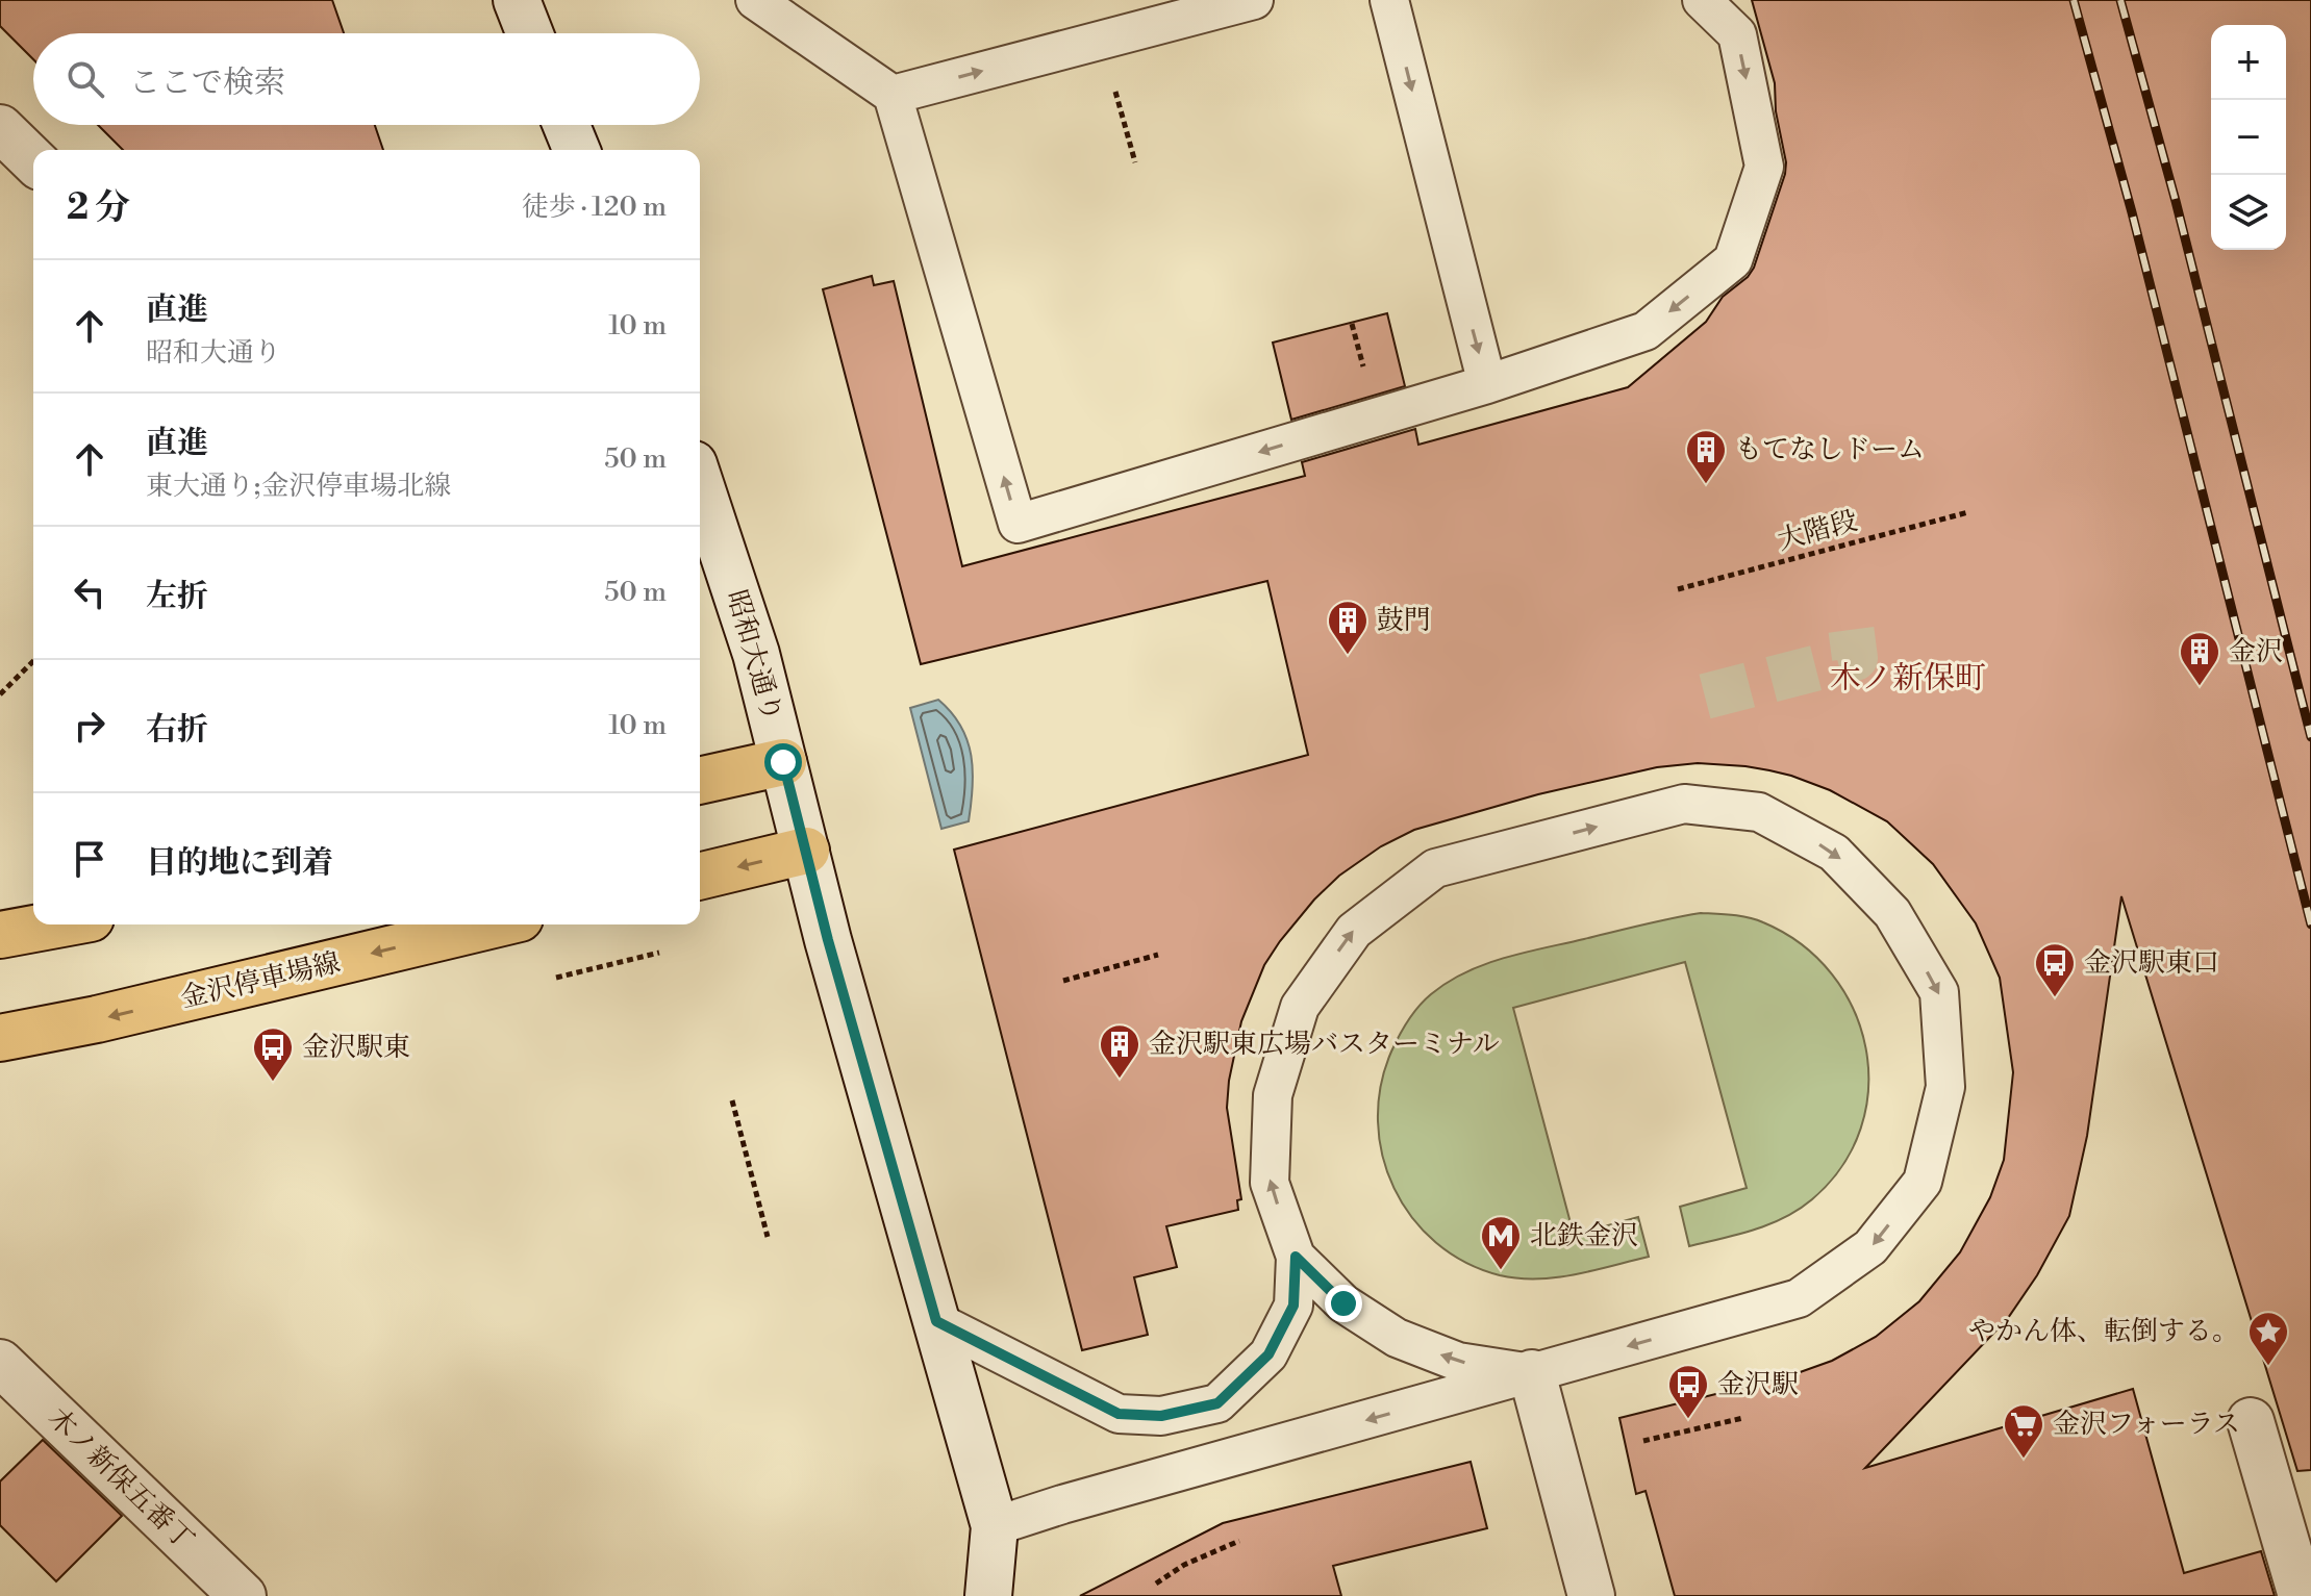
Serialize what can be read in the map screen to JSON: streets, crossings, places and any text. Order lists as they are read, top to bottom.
{
  "streets": {
    "main road": ["昭和大通り", "金沢停車場線", "木ノ新保五番丁"],
    "path": ["大階段"]
  },
  "one_way": ["金沢停車場線"],
  "districts": ["木ノ新保町"],
  "places": {
    "building": [
      "もてなしドーム",
      "鼓門",
      "金沢",
      "金沢駅東広場バスターミナル"
    ],
    "bus stop": ["金沢駅東口", "金沢駅東", "金沢駅"],
    "metro station": ["北鉄金沢"],
    "place": ["やかん体、転倒する。"],
    "supermarket": ["金沢フォーラス"]
  },
  "page": {
    "map_buttons": ["+", "−"],
    "search": "ここで検索",
    "heading": ["2 分", "徒歩 · 120 m"],
    "list": [
      ["直進", "昭和大通り", "10 m"],
      ["直進", "東大通り;金沢停車場北線", "50 m"],
      ["左折", "50 m"],
      ["右折", "10 m"],
      "目的地に到着"
    ]
  }
}
